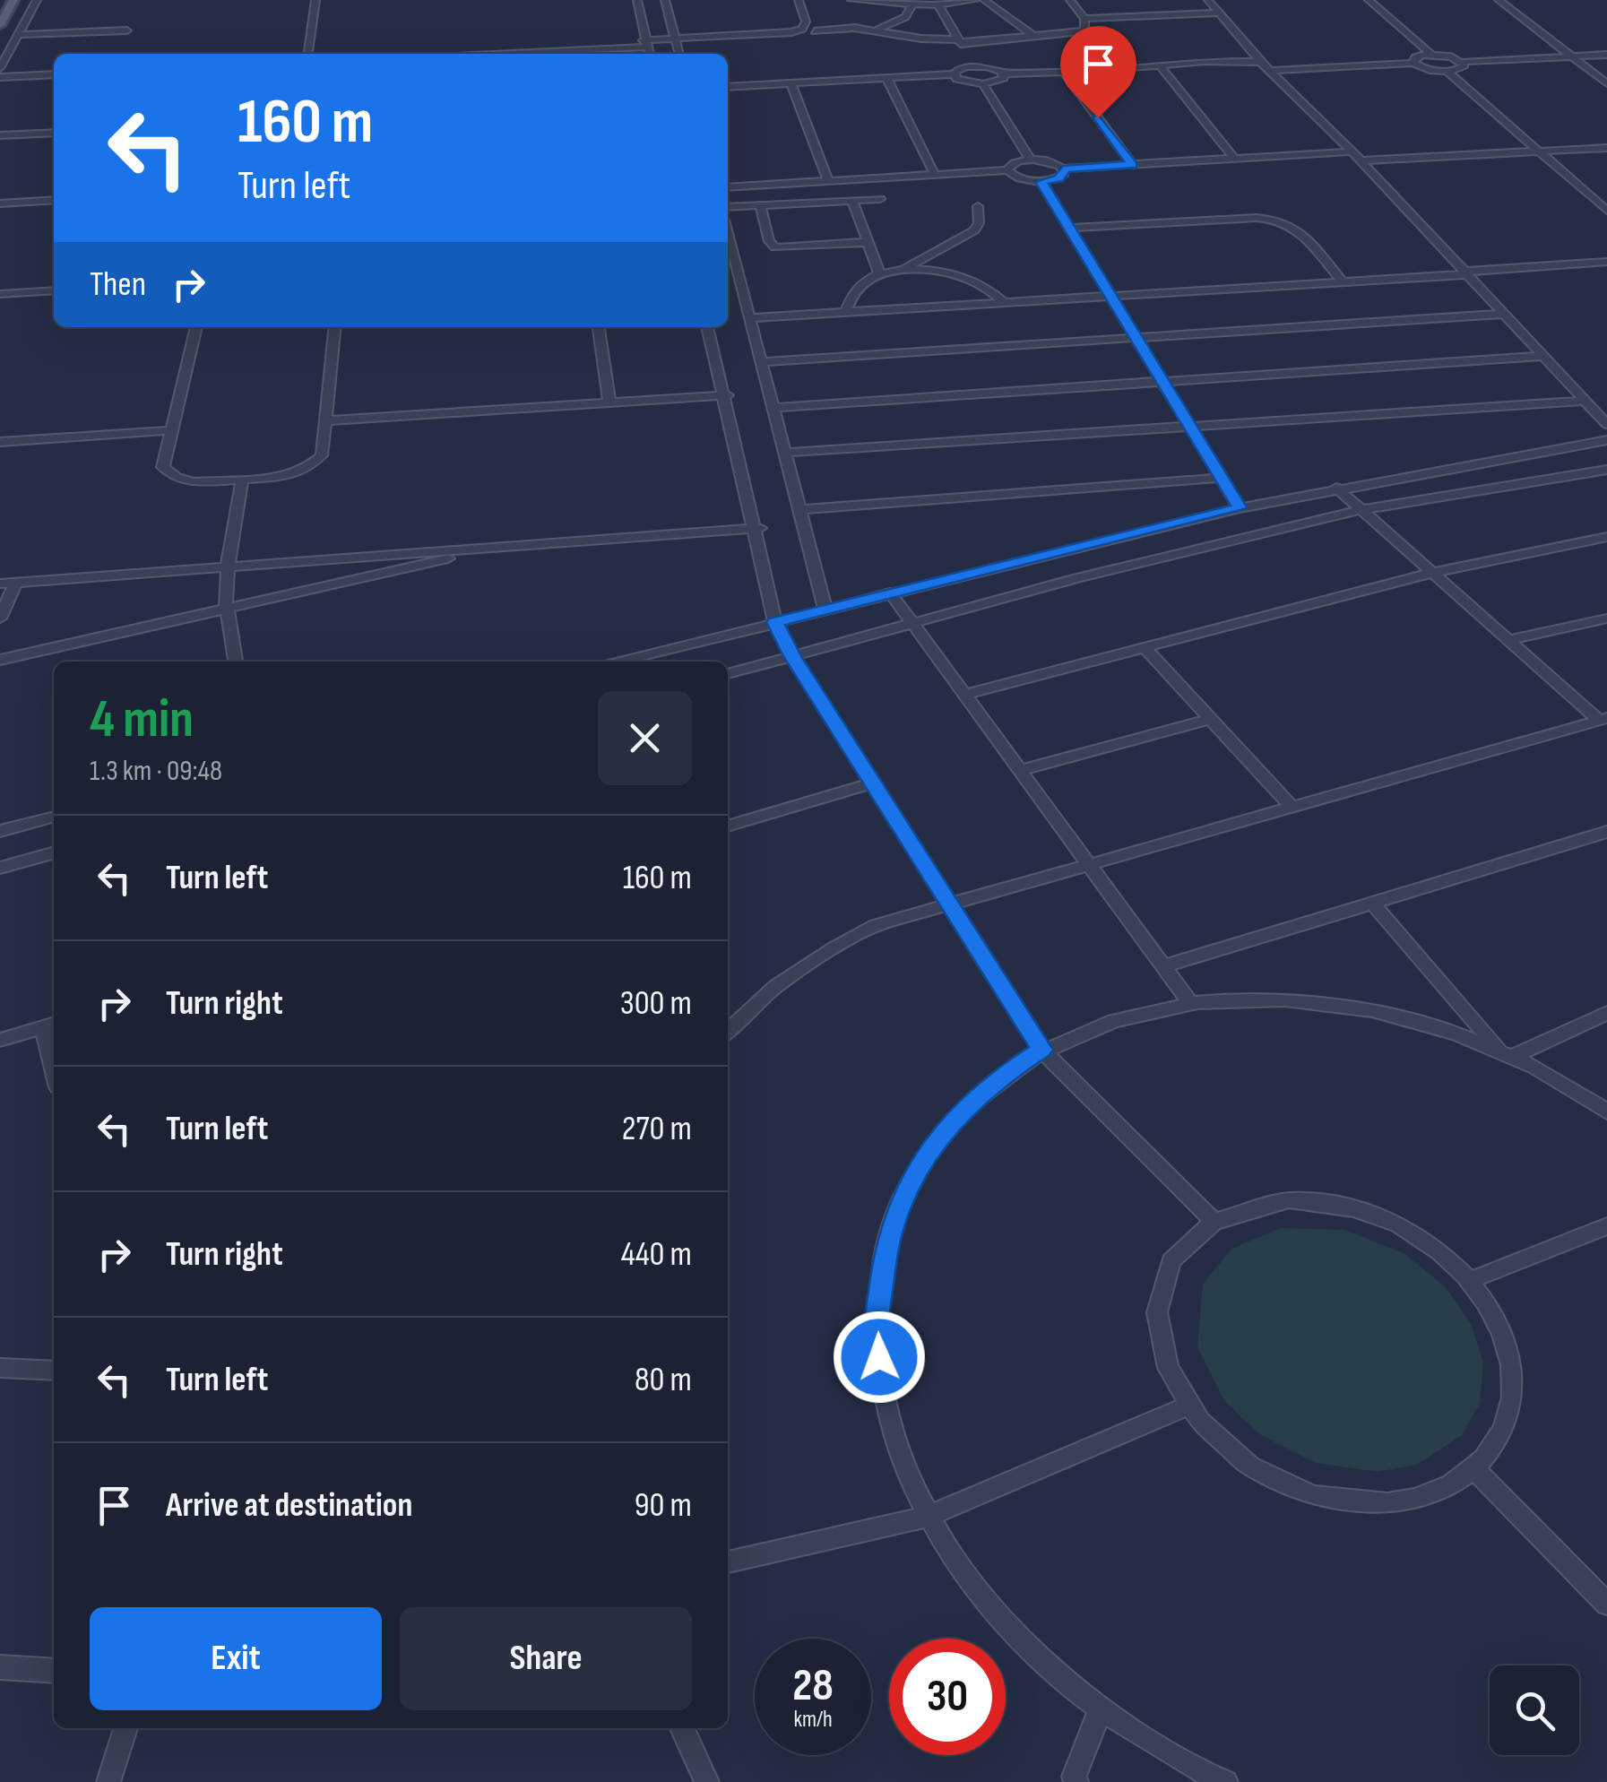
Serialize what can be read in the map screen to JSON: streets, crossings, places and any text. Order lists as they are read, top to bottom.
{
  "page": {
    "turn": ["160 m", "Turn left"],
    "then": "Then",
    "heading": ["4 min", "1.3 km · 09:48"],
    "list": [
      {
        "name": "Turn left",
        "value": "160 m"
      },
      {
        "name": "Turn right",
        "value": "300 m"
      },
      {
        "name": "Turn left",
        "value": "270 m"
      },
      {
        "name": "Turn right",
        "value": "440 m"
      },
      {
        "name": "Turn left",
        "value": "80 m"
      },
      {
        "name": "Arrive at destination",
        "value": "90 m"
      }
    ],
    "buttons": ["Exit", "Share"],
    "speed": "28 km/h",
    "limit": "30"
  }
}
